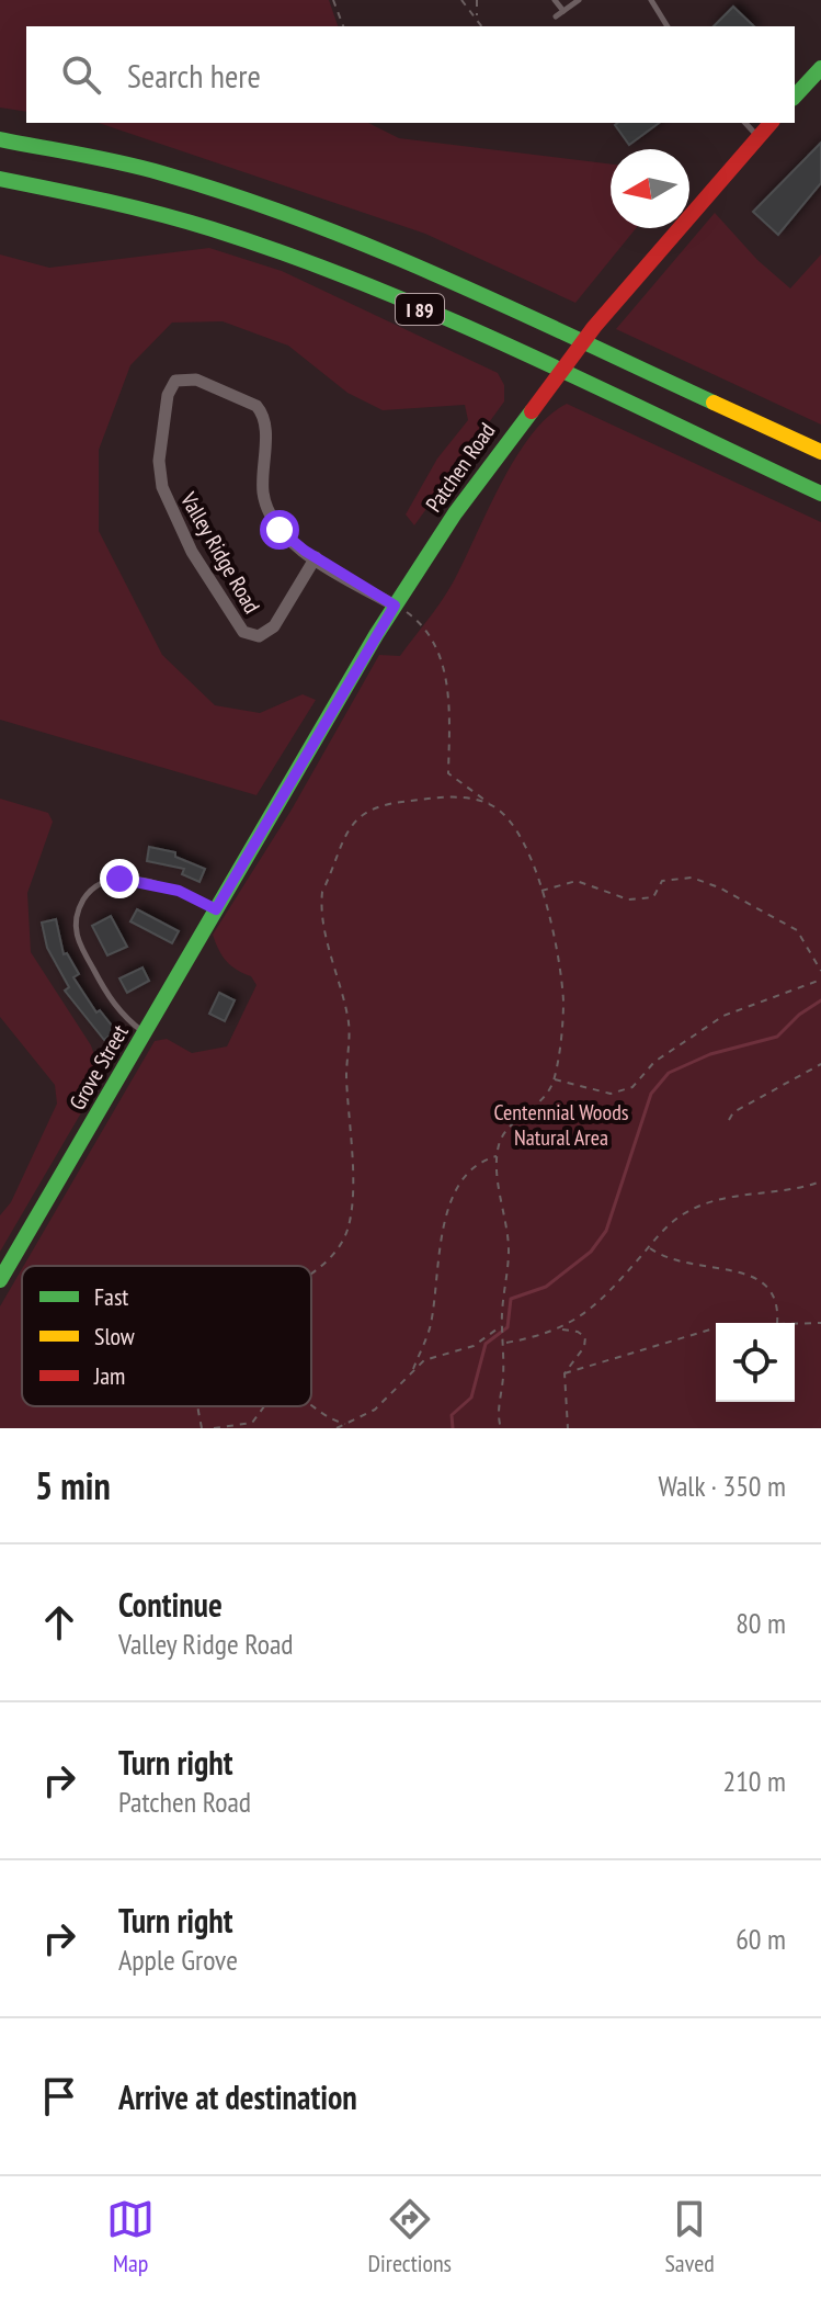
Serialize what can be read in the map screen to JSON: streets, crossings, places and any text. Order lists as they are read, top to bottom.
{
  "streets": {
    "main road": ["I 89", "Patchen Road", "Grove Street"],
    "street": ["Valley Ridge Road"]
  },
  "crossings": [
    ["Patchen Road", "Valley Ridge Road"],
    ["Patchen Road", "Grove Street"]
  ],
  "parks": ["Centennial Woods Natural Area"],
  "legend": ["Fast", "Slow", "Jam"],
  "north": "left",
  "page": {
    "search": "Search here",
    "heading": ["5 min", "Walk · 350 m"],
    "list": [
      ["Continue", "Valley Ridge Road", "80 m"],
      ["Turn right", "Patchen Road", "210 m"],
      ["Turn right", "Apple Grove", "60 m"],
      "Arrive at destination"
    ],
    "nav": ["Map", "Directions", "Saved"]
  }
}
